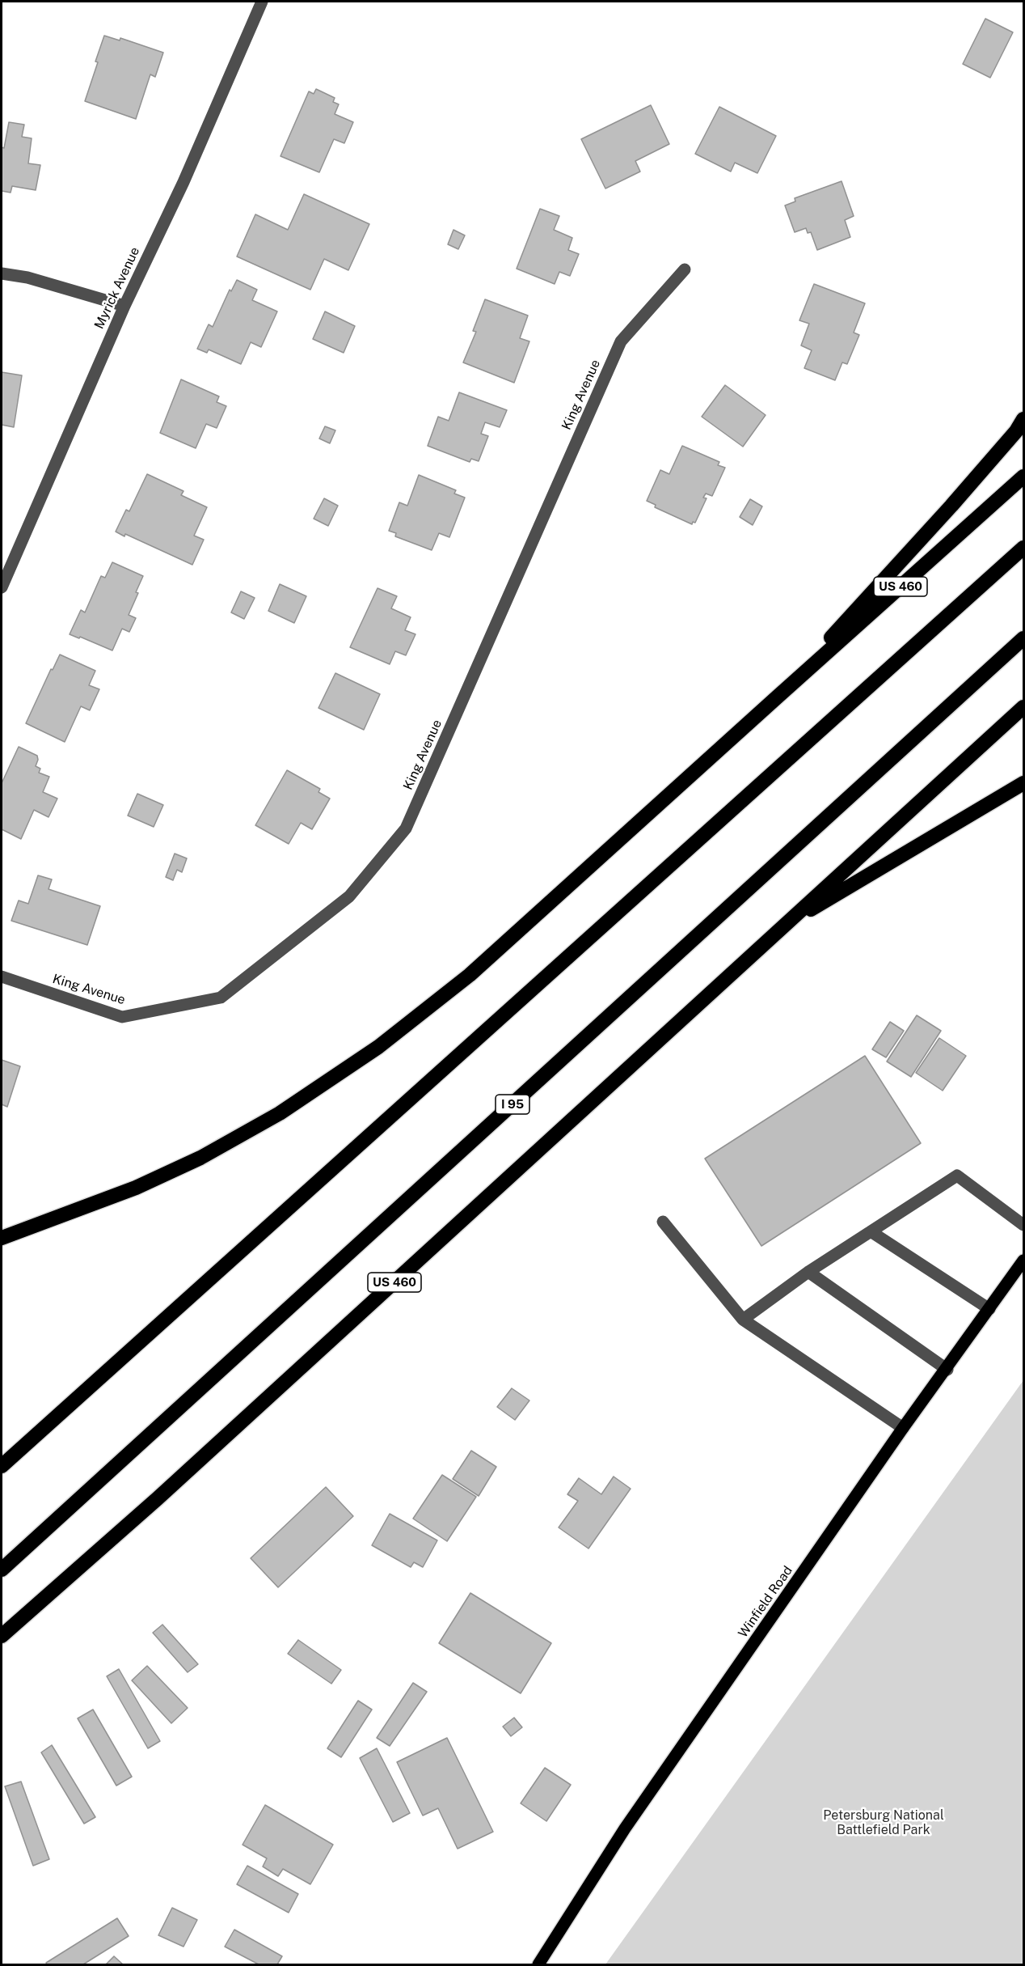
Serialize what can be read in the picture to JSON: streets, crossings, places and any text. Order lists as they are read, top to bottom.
{
  "streets": {
    "highway": ["US 460", "I 95"],
    "main road": ["Winfield Road"],
    "street": ["Myrick Avenue", "King Avenue"]
  },
  "parks": ["Petersburg National Battlefield Park"]
}
